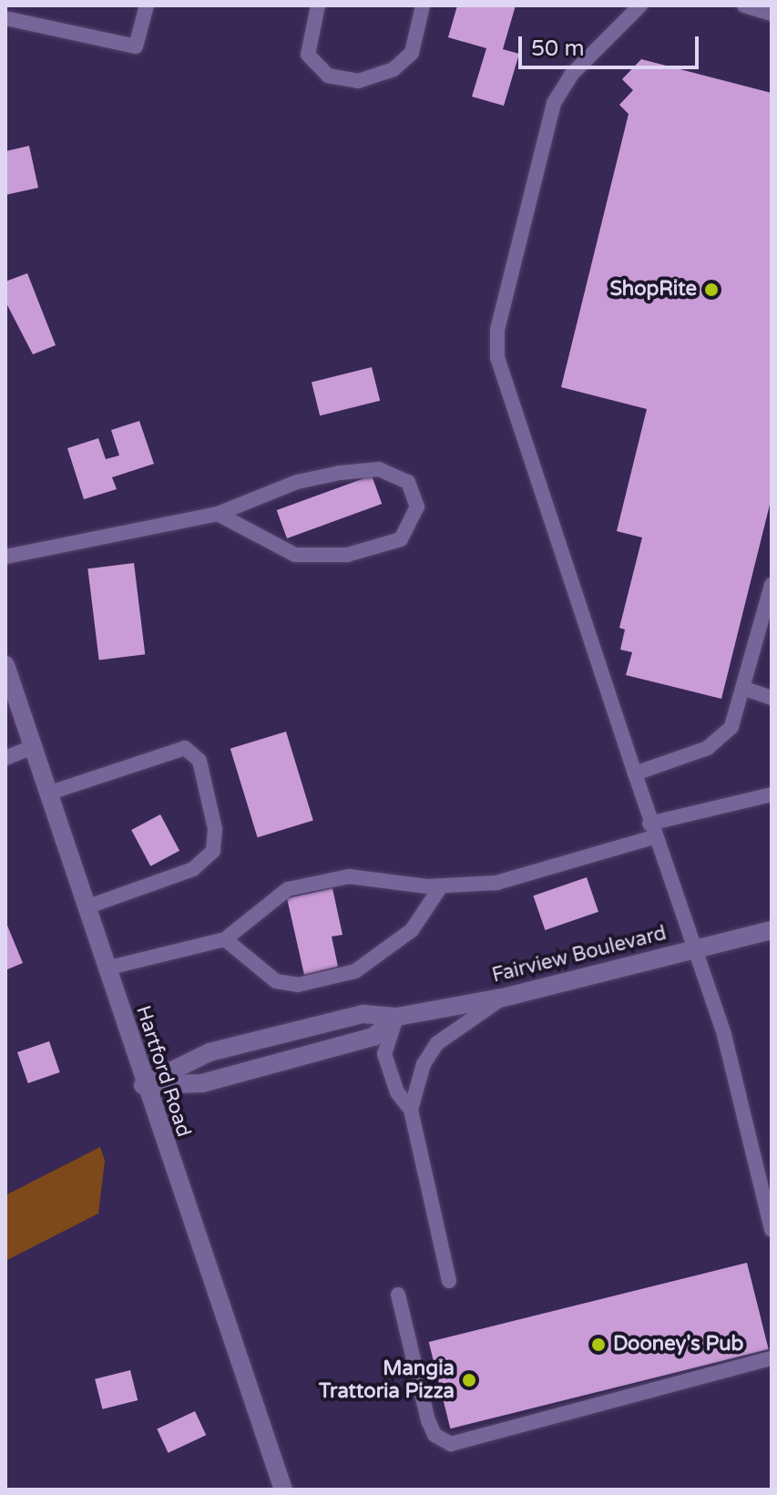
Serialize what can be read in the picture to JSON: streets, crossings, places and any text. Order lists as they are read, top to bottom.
{
  "streets": {
    "street": ["Fairview Boulevard", "Hartford Road"]
  },
  "crossings": [
    ["Fairview Boulevard", "Hartford Road"]
  ],
  "places": ["ShopRite", "Dooney's Pub", "Mangia Trattoria Pizza"],
  "scale_bar": "50 m"
}
